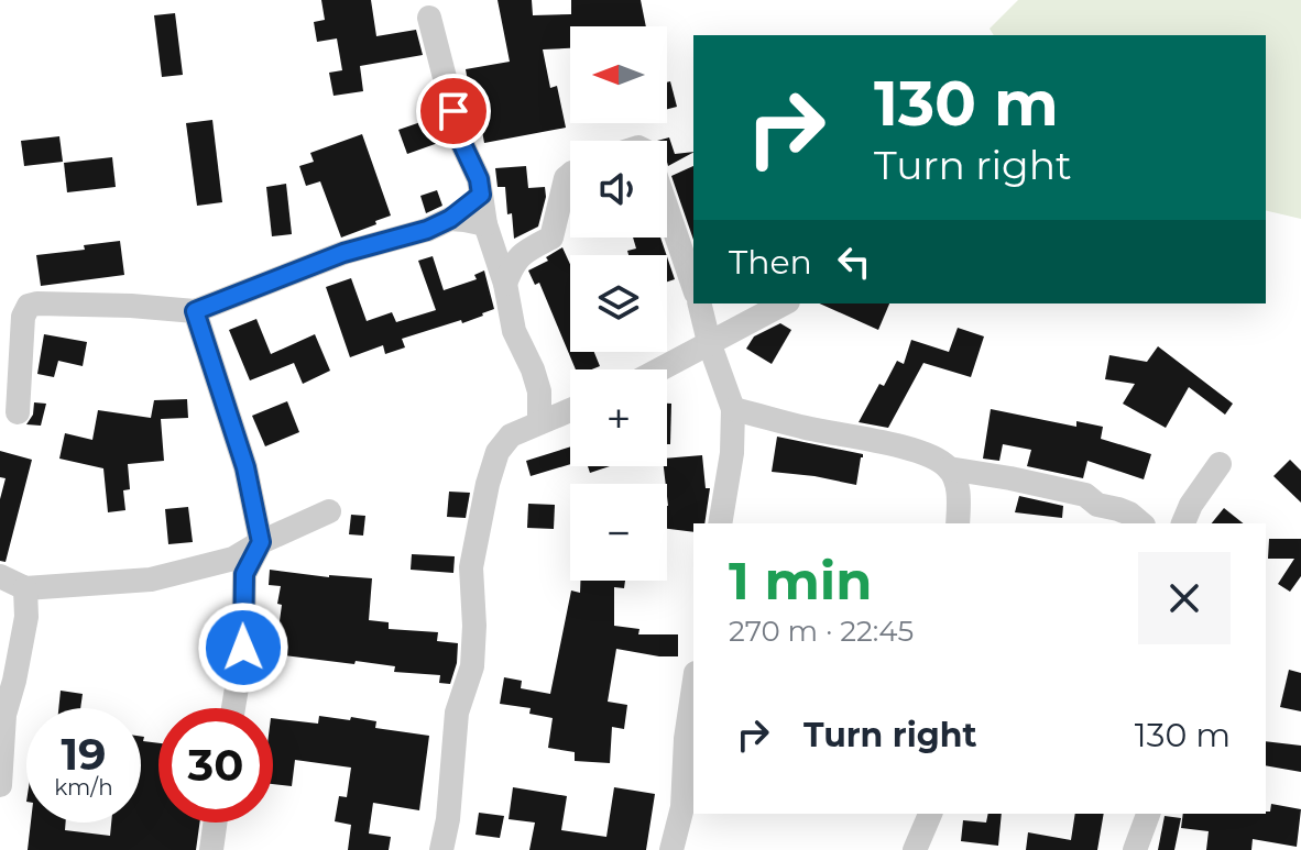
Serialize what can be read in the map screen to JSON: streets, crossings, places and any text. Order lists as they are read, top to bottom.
{
  "north": "left",
  "page": {
    "map_buttons": ["+", "−"],
    "turn": ["130 m", "Turn right"],
    "then": "Then",
    "heading": ["1 min", "270 m · 22:45"],
    "list": [
      {
        "name": "Turn right",
        "value": "130 m"
      }
    ],
    "speed": "19 km/h",
    "limit": "30"
  }
}
